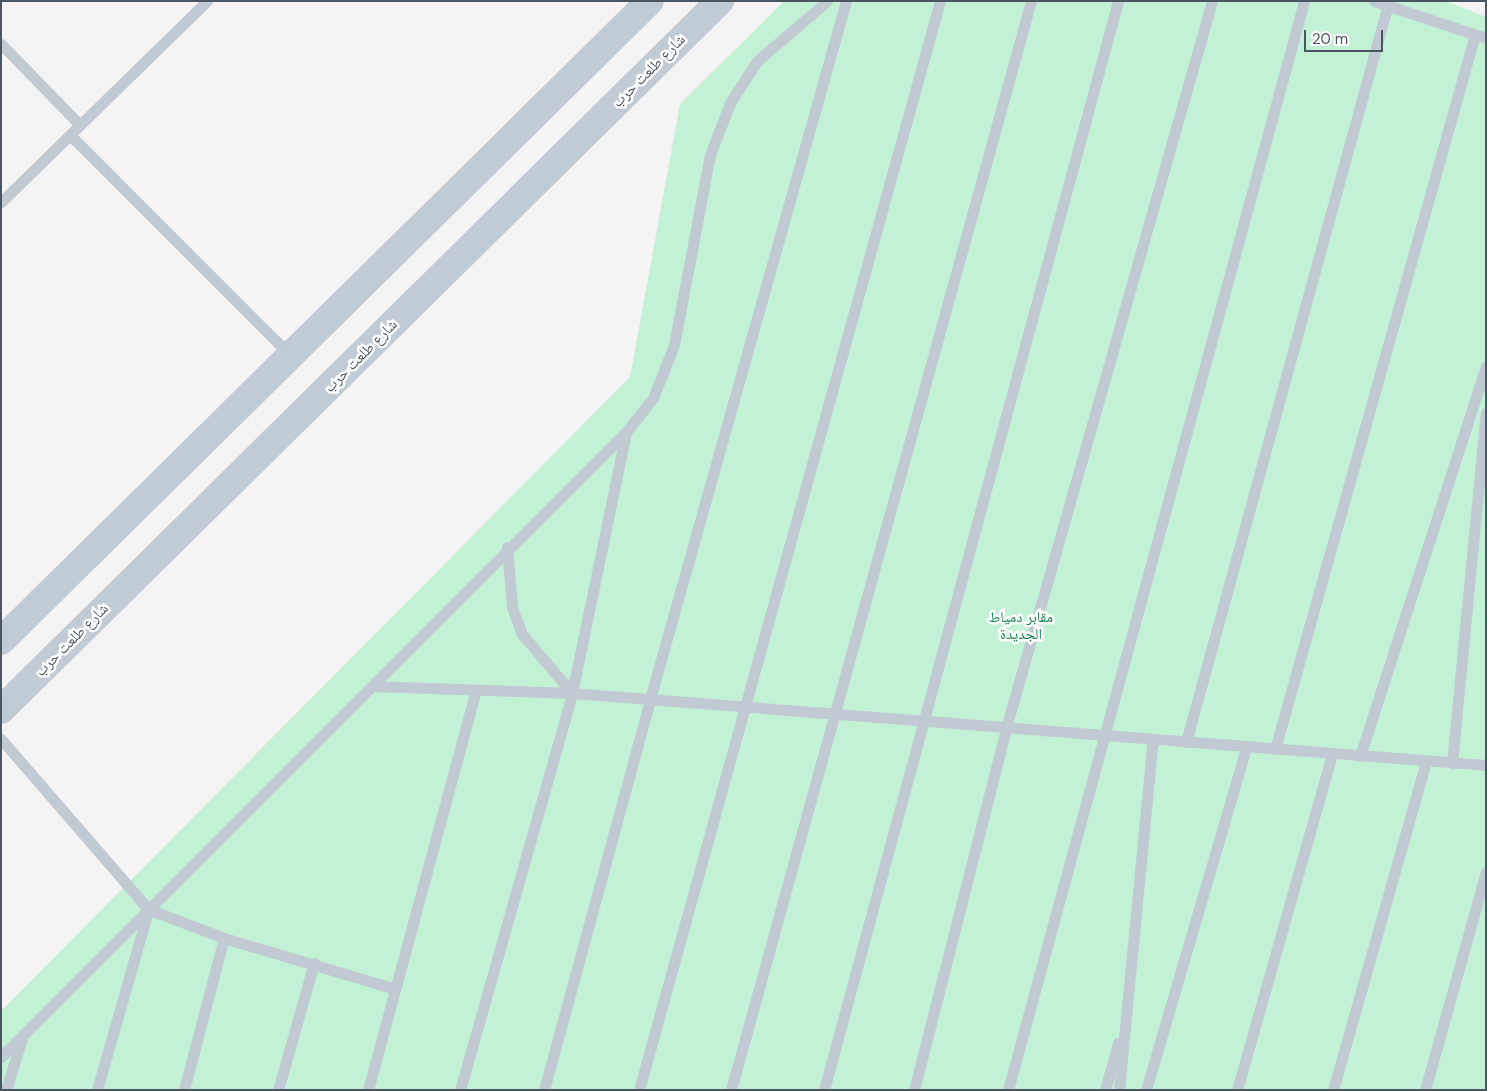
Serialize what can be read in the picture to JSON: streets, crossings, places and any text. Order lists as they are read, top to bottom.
{
  "streets": {
    "main road": ["شارع طلعت حرب"]
  },
  "parks": ["مقابر دمياط الجديدة"],
  "scale_bar": "20 m"
}
